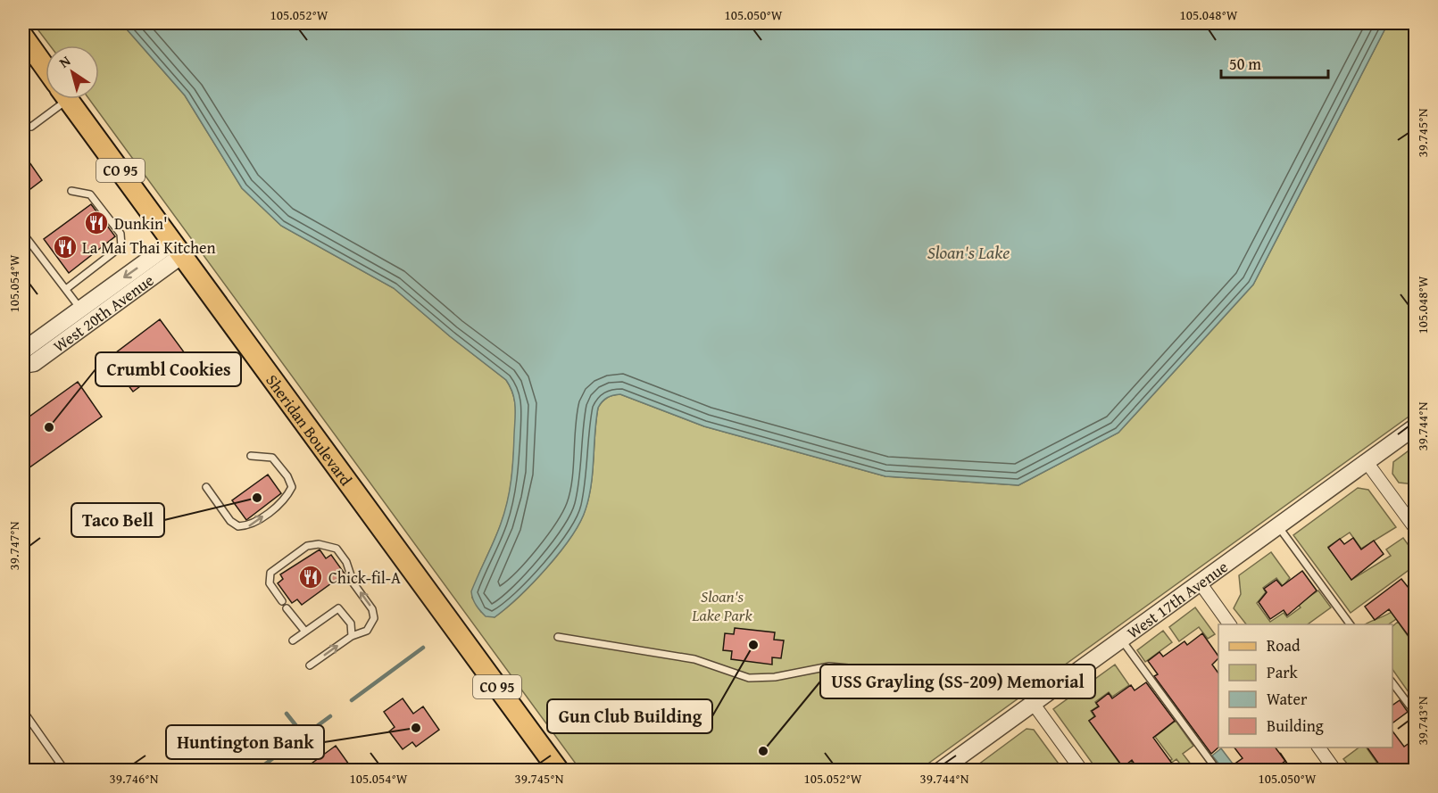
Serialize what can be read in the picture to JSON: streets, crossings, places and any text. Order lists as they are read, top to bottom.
{
  "streets": {
    "main road": ["CO 95", "Sheridan Boulevard"],
    "street": ["West 20th Avenue", "West 17th Avenue"]
  },
  "crossings": [
    ["West 20th Avenue", "Sheridan Boulevard"]
  ],
  "water": ["Sloan's Lake"],
  "parks": ["Sloan's Lake Park"],
  "places": {
    "restaurant": ["Dunkin'", "La Mai Thai Kitchen", "Chick-fil-A"],
    "other": [
      "Crumbl Cookies",
      "Taco Bell",
      "Gun Club Building",
      "Huntington Bank",
      "USS Grayling (SS-209) Memorial"
    ]
  },
  "legend": [
    "Road",
    "Park",
    "Water",
    "Building"
  ],
  "scale_bar": "50 m",
  "north": "top left",
  "coordinates": [
    "105.052°W",
    "105.050°W",
    "105.048°W",
    "39.745°N",
    "105.054°W",
    "39.744°N",
    "39.747°N",
    "39.743°N",
    "39.746°N"
  ]
}
